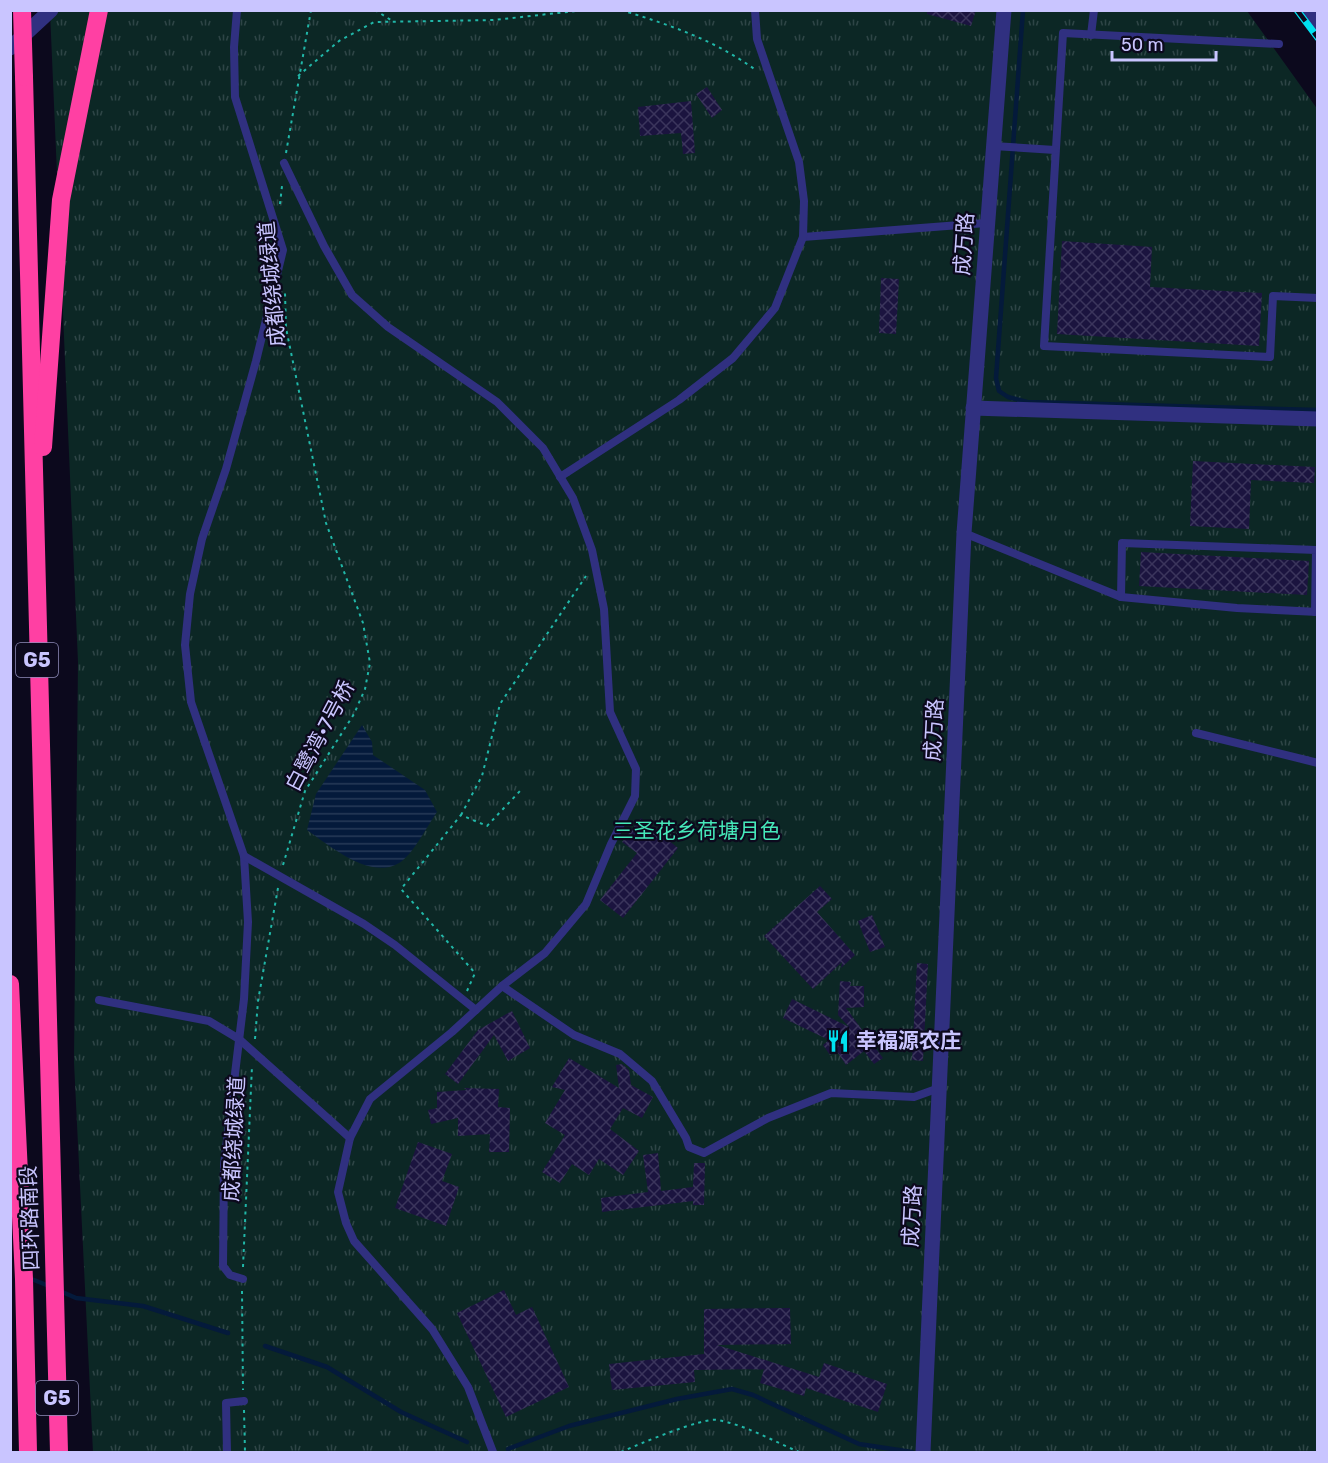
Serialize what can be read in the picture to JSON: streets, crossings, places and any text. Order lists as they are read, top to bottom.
{
  "streets": {
    "highway": ["G5", "四环路南段"],
    "street": ["成万路"],
    "path": ["成都绕城绿道", "白鹭湾·7号桥"]
  },
  "crossings": [
    ["成都绕城绿道", "白鹭湾·7号桥"]
  ],
  "parks": ["三圣花乡荷塘月色"],
  "places": {
    "restaurant": ["幸福源农庄"]
  },
  "scale_bar": "50 m"
}
